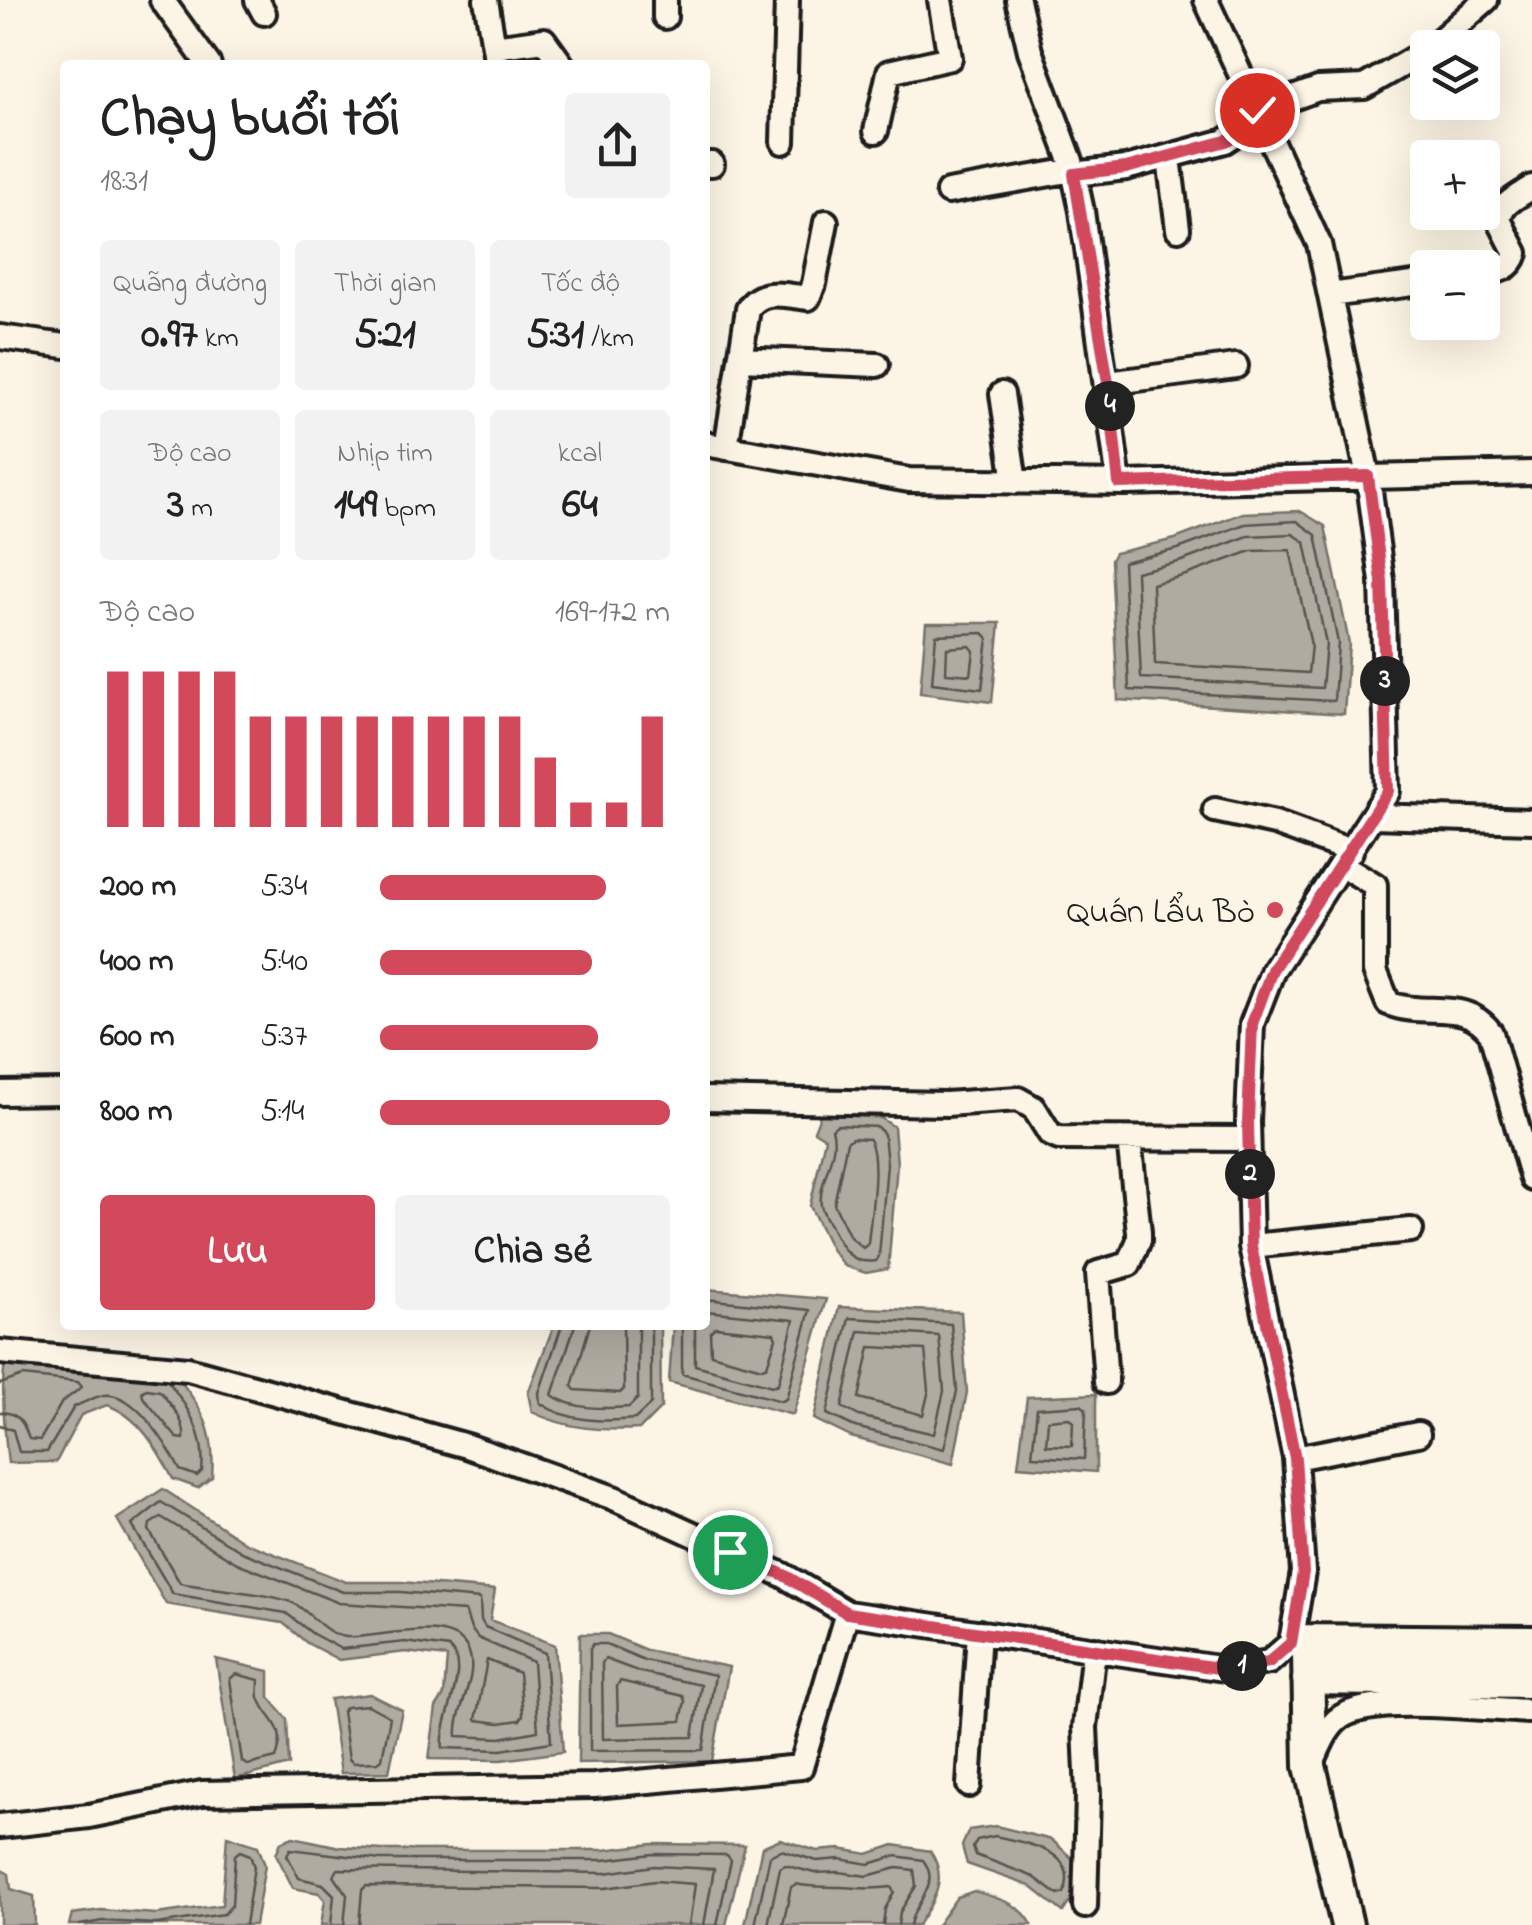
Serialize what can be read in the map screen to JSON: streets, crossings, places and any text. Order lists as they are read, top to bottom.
{
  "places": ["Quán Lẩu Bò"],
  "page": {
    "map_buttons": ["+", "−"],
    "heading": ["Chạy buổi tối", "18:31"],
    "stats": [
      ["Quãng đường", "0.97 km"],
      ["Thời gian", "5:21"],
      ["Tốc độ", "5:31 /km"],
      ["Độ cao", "3 m"],
      ["Nhịp tim", "149 bpm"],
      ["kcal", "64"]
    ],
    "pins": [
      "4",
      "3",
      "2",
      "1"
    ],
    "chart": ["Độ cao", "169–172 m"],
    "list": [
      {
        "name": "200 m",
        "note": "5:34"
      },
      {
        "name": "400 m",
        "note": "5:40"
      },
      {
        "name": "600 m",
        "note": "5:37"
      },
      {
        "name": "800 m",
        "note": "5:14"
      }
    ],
    "buttons": ["Lưu", "Chia sẻ"]
  }
}
